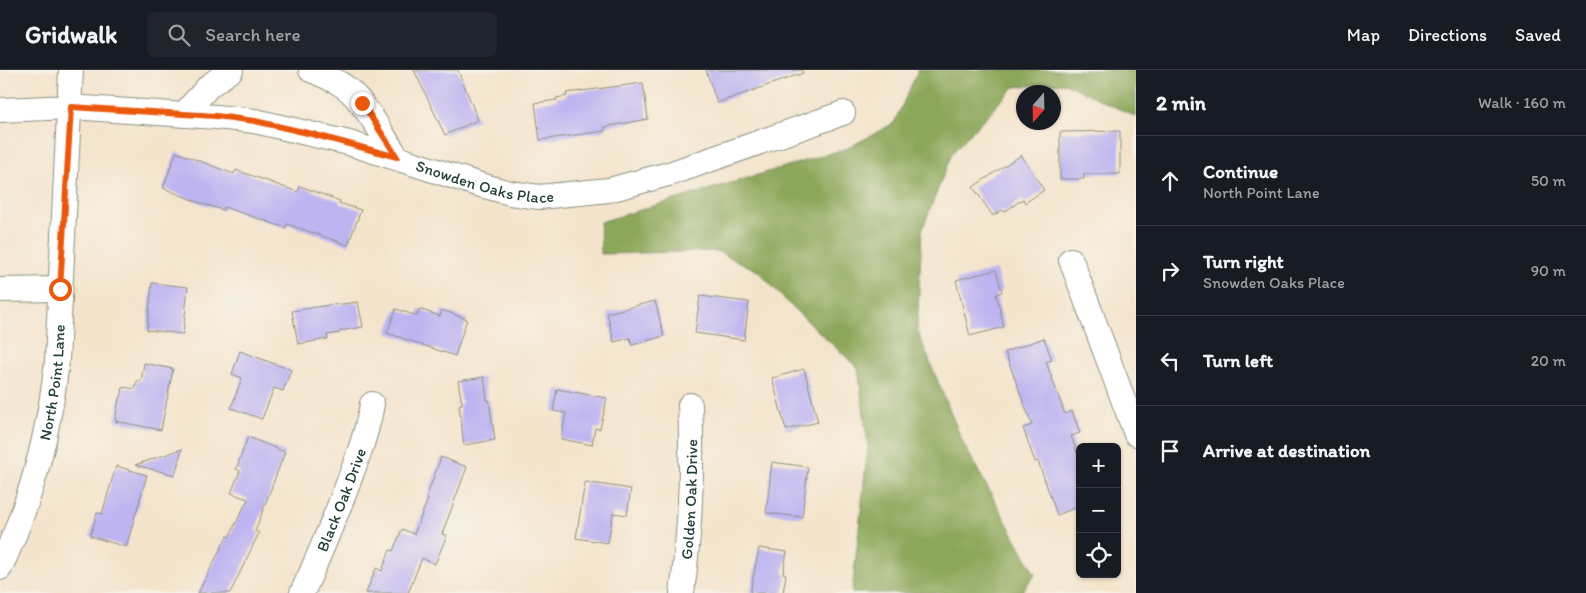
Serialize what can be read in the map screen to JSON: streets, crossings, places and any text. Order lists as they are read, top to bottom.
{
  "streets": {
    "street": [
      "Snowden Oaks Place",
      "North Point Lane",
      "Golden Oak Drive",
      "Black Oak Drive"
    ]
  },
  "crossings": [
    ["Snowden Oaks Place", "North Point Lane"]
  ],
  "north": "bottom",
  "page": {
    "header": "Gridwalk",
    "search": "Search here",
    "nav": ["Map", "Directions", "Saved"],
    "heading": ["2 min", "Walk · 160 m"],
    "list": [
      ["Continue", "North Point Lane", "50 m"],
      ["Turn right", "Snowden Oaks Place", "90 m"],
      ["Turn left", "20 m"],
      "Arrive at destination"
    ],
    "map_buttons": ["+", "−"]
  }
}
